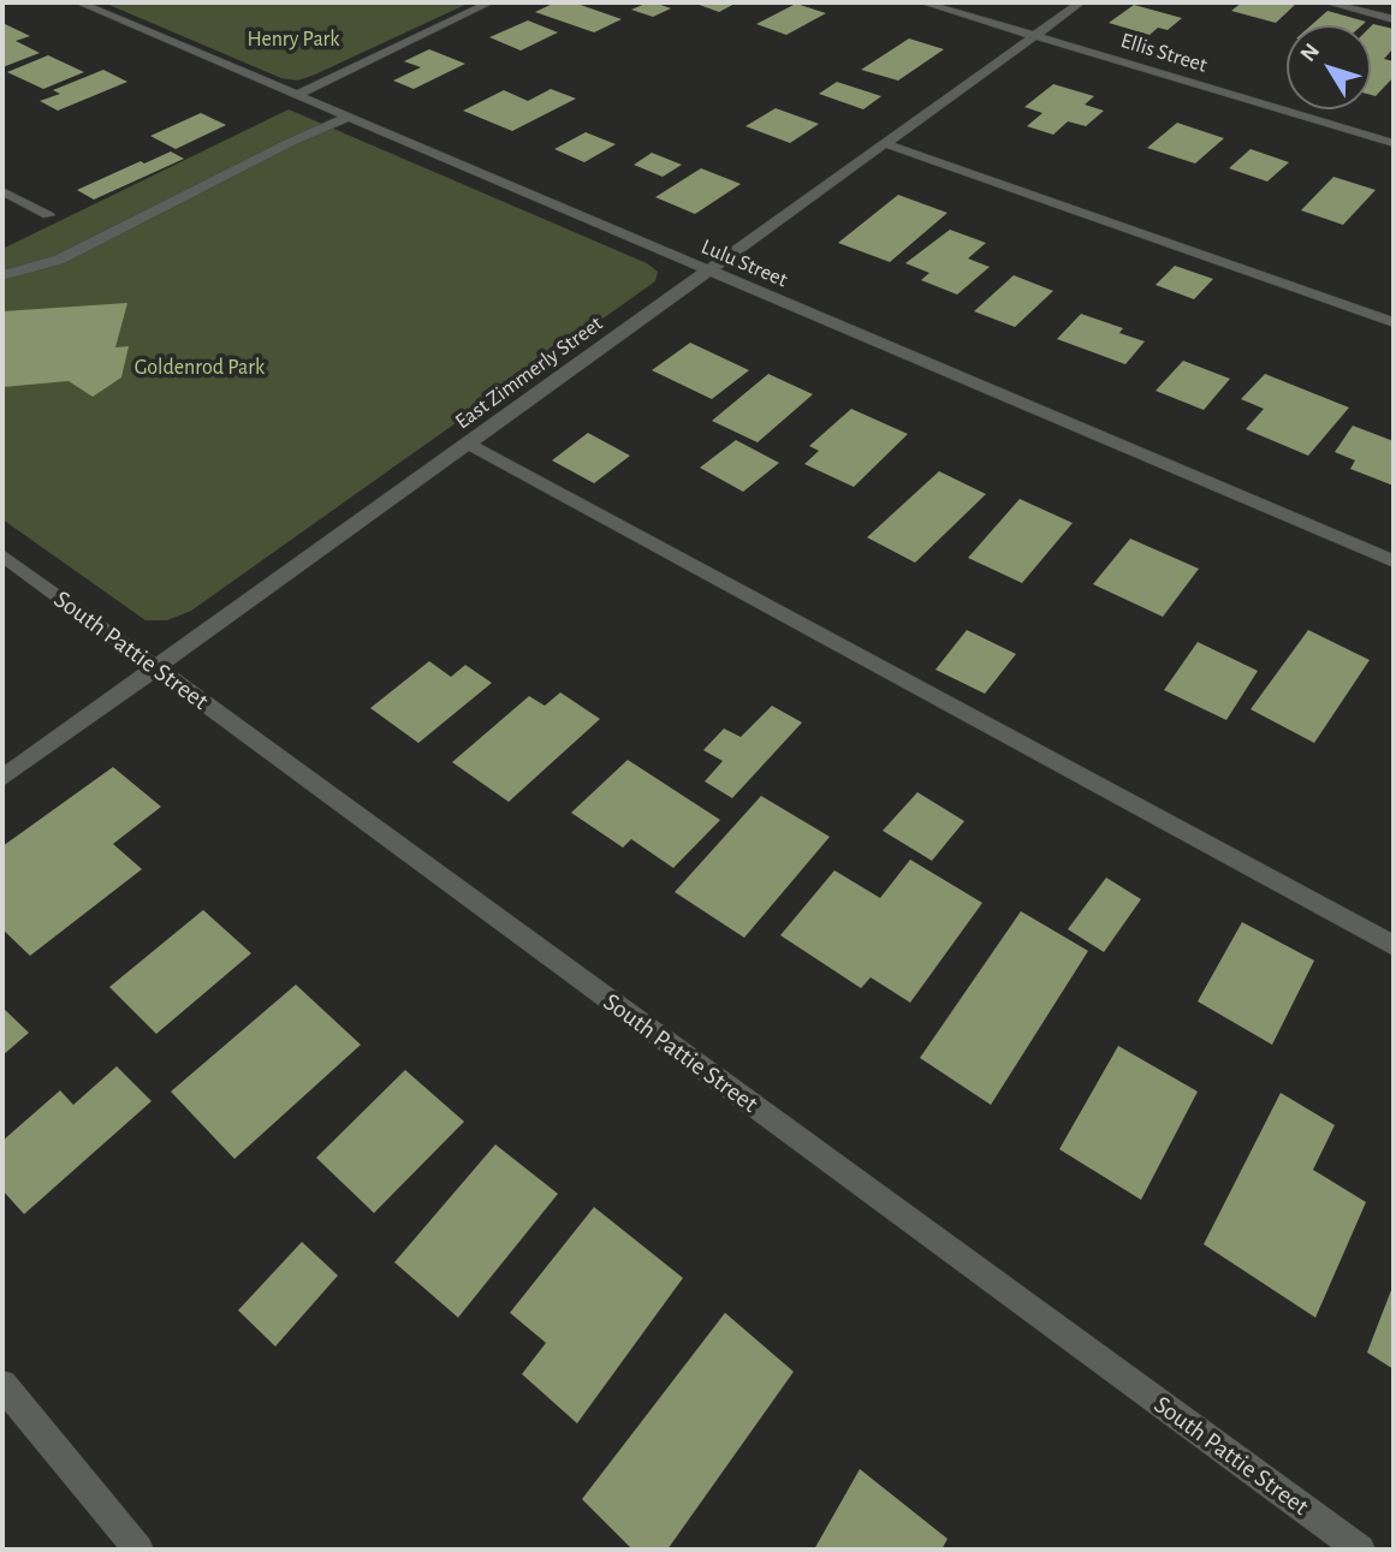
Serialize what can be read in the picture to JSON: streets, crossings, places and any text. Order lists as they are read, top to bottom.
{
  "streets": {
    "street": [
      "Ellis Street",
      "Lulu Street",
      "East Zimmerly Street",
      "South Pattie Street"
    ]
  },
  "crossings": [
    ["Ellis Street", "East Zimmerly Street"],
    ["Lulu Street", "East Zimmerly Street"],
    ["East Zimmerly Street", "South Pattie Street"]
  ],
  "parks": ["Henry Park", "Goldenrod Park"],
  "north": "top left"
}
